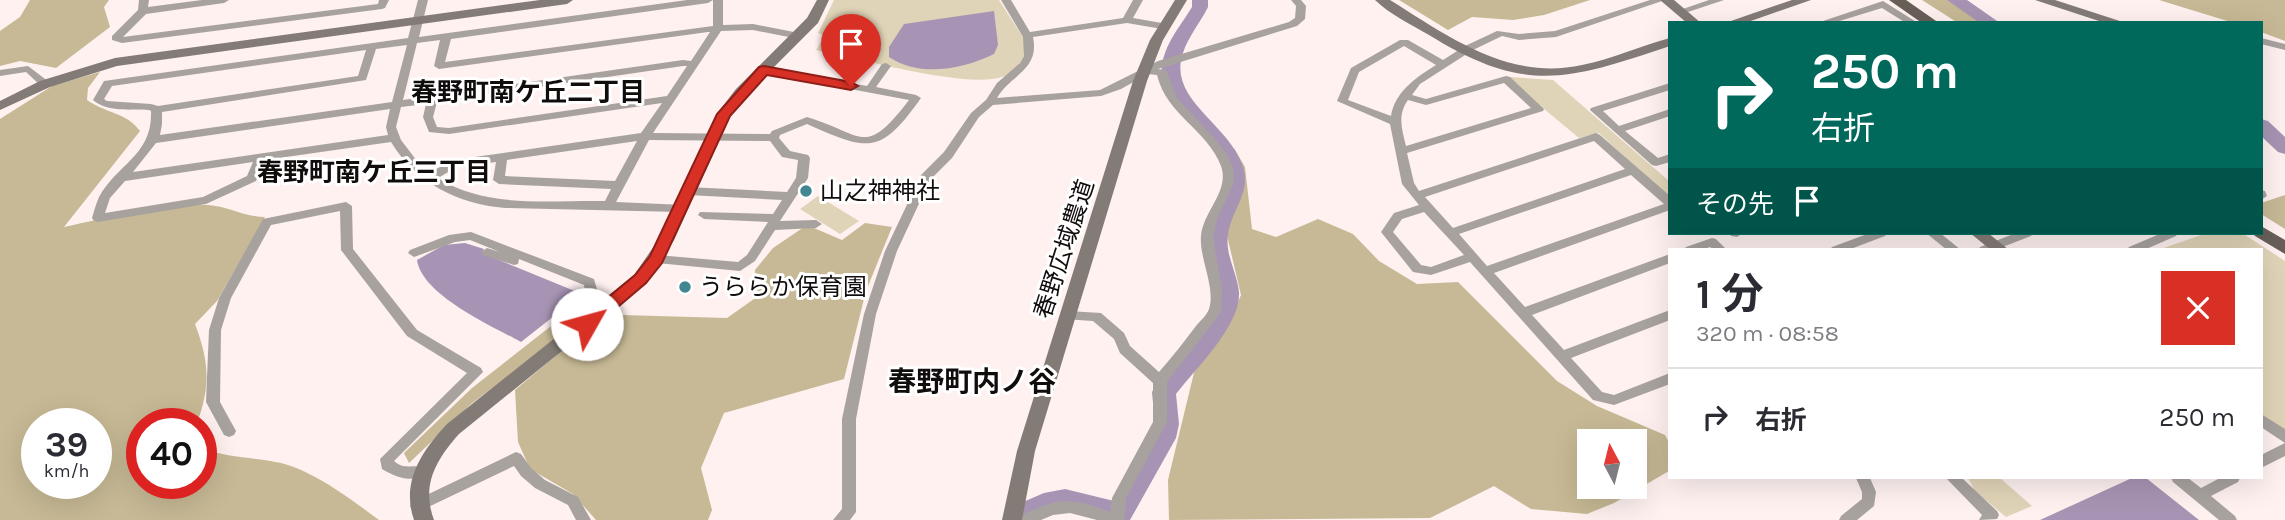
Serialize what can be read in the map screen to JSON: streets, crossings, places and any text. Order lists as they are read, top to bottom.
{
  "streets": {
    "street": ["春野広域農道"]
  },
  "districts": ["春野町南ケ丘二丁目", "春野町南ケ丘三丁目", "春野町内ノ谷"],
  "places": ["山之神神社", "うららか保育園"],
  "north": "top",
  "page": {
    "turn": ["250 m", "右折"],
    "then": "その先",
    "heading": ["1 分", "320 m · 08:58"],
    "list": [
      {
        "name": "右折",
        "value": "250 m"
      }
    ],
    "speed": "39 km/h",
    "limit": "40"
  }
}
